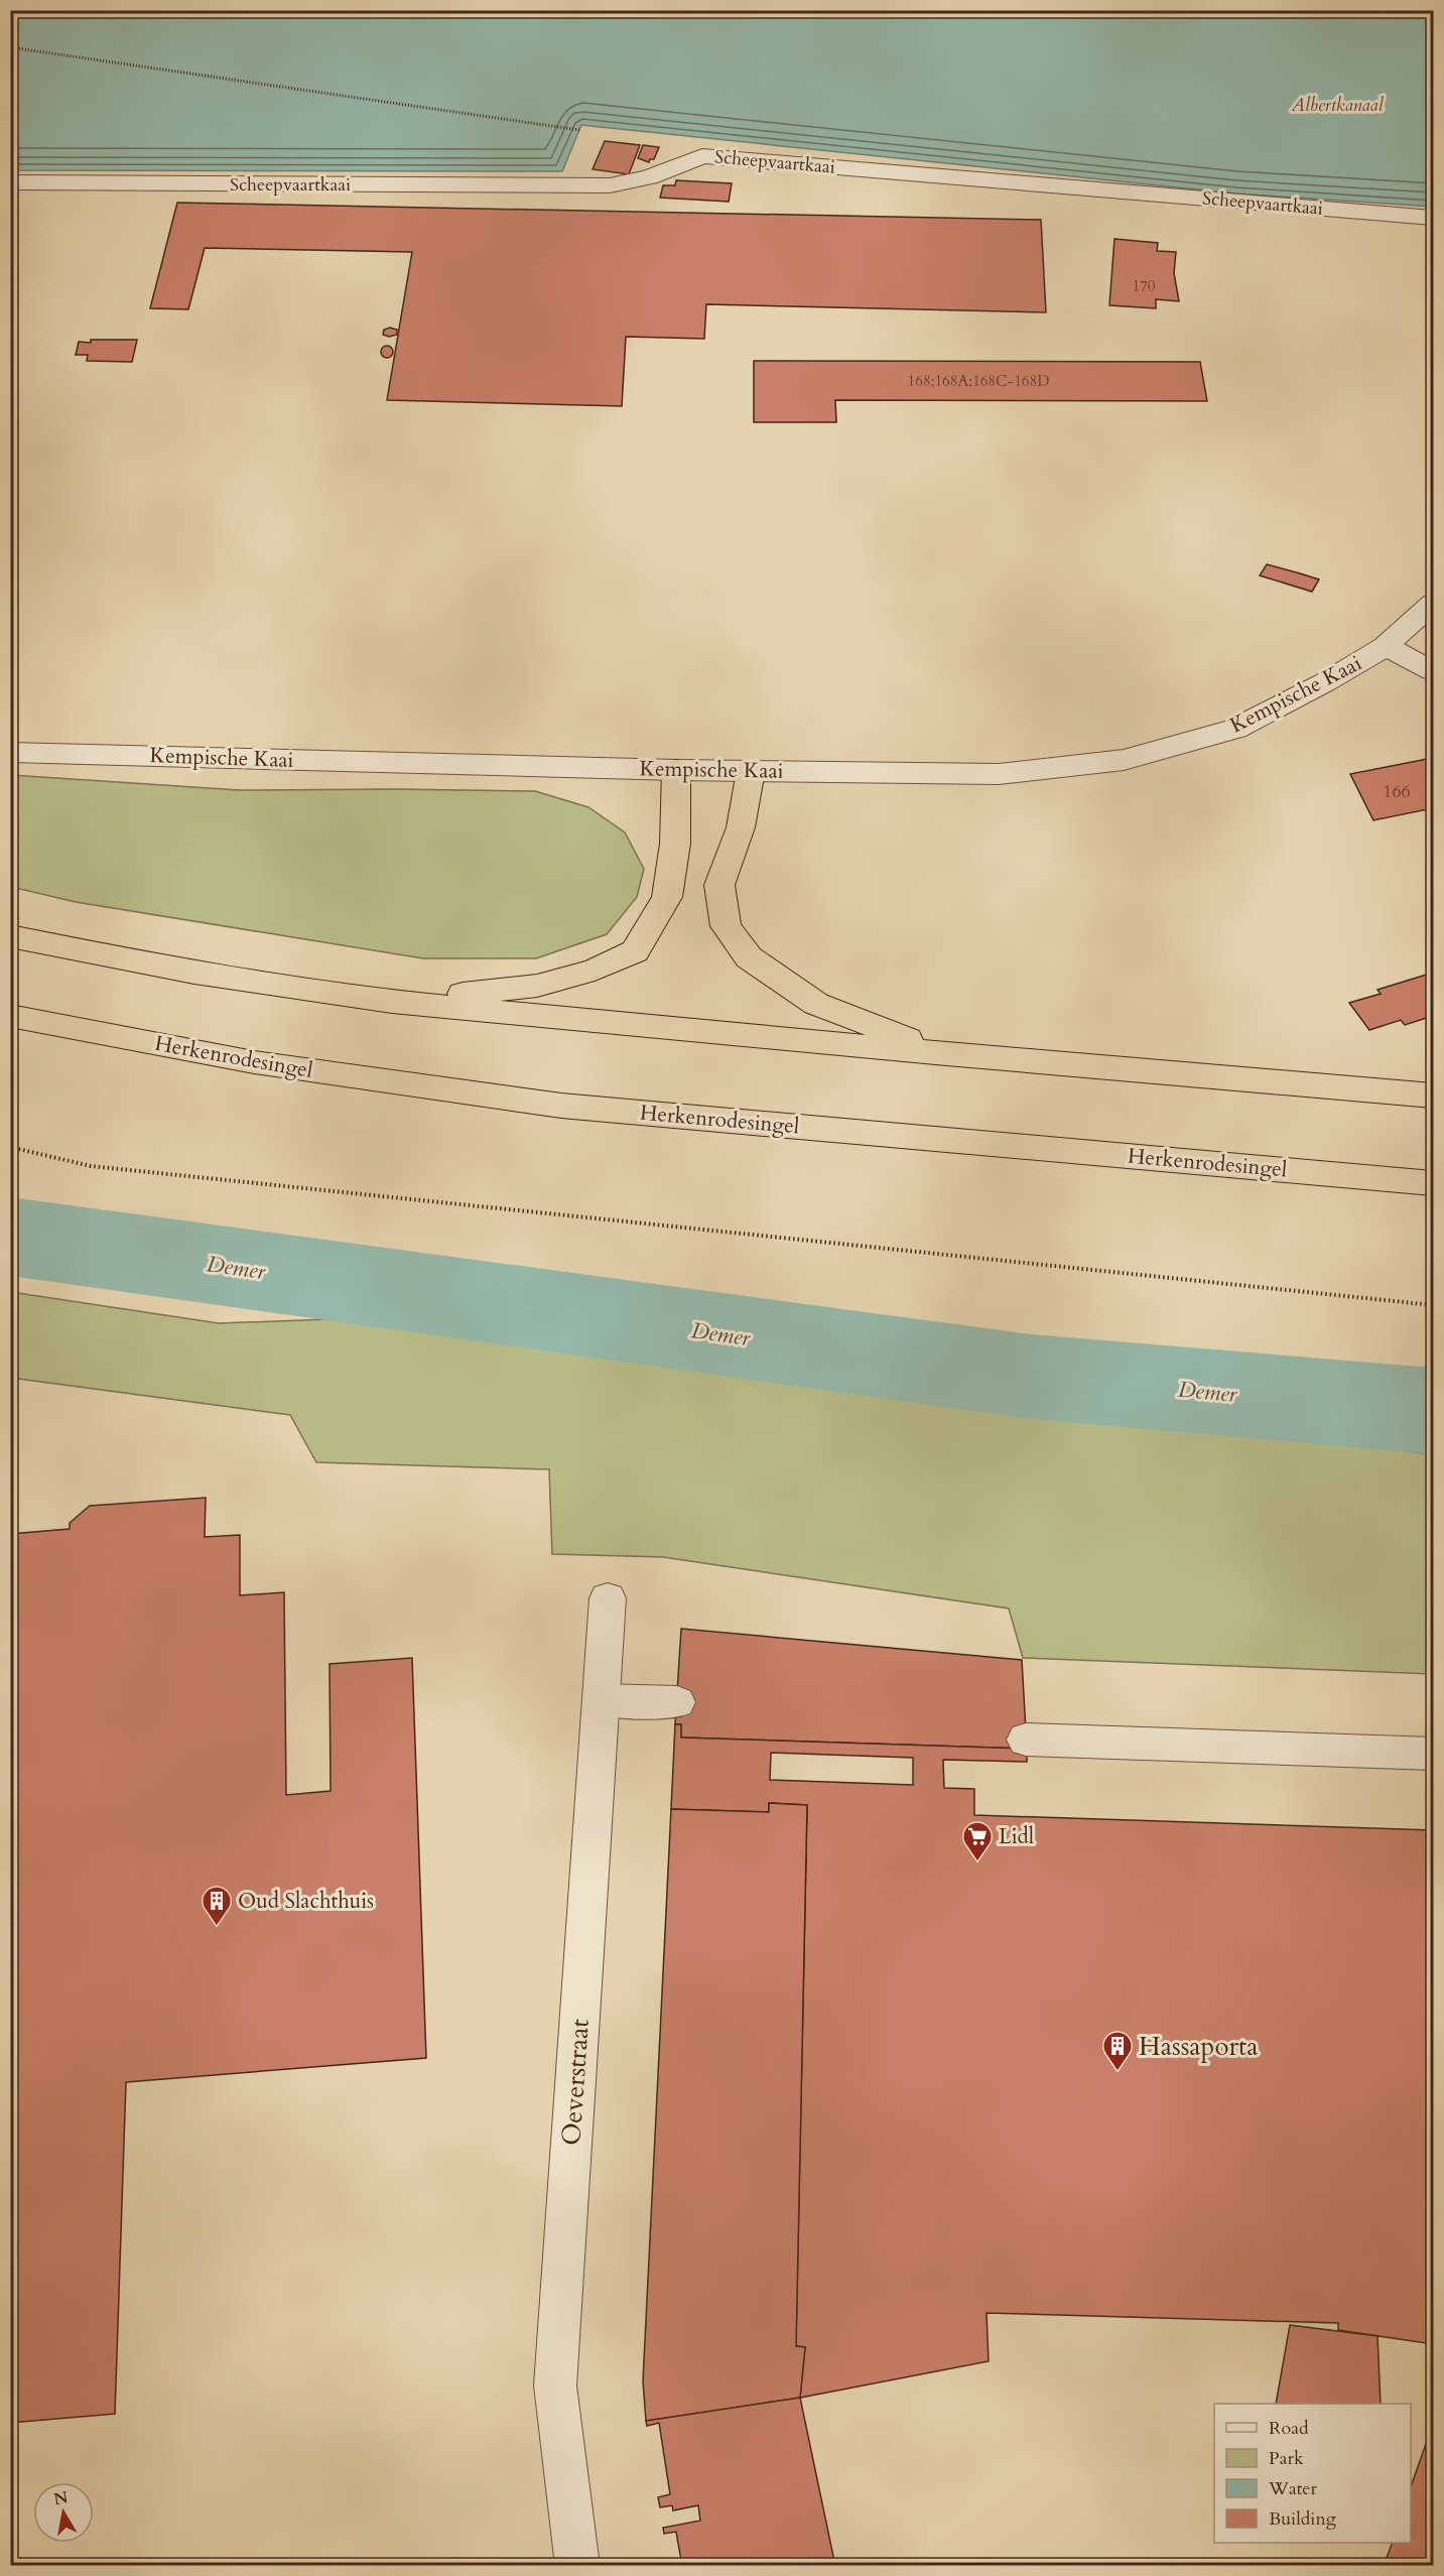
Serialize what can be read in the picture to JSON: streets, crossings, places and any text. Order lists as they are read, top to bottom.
{
  "streets": {
    "highway": ["Herkenrodesingel"],
    "street": ["Scheepvaartkaai", "Kempische Kaai", "Oeverstraat"]
  },
  "water": ["Albertkanaal", "Demer"],
  "places": {
    "supermarket": ["Lidl"],
    "building": ["Oud Slachthuis", "Hassaporta"]
  },
  "house_numbers": ["170", "168;168A;168C-168D", "166"],
  "legend": [
    "Road",
    "Park",
    "Water",
    "Building"
  ],
  "north": "top"
}
